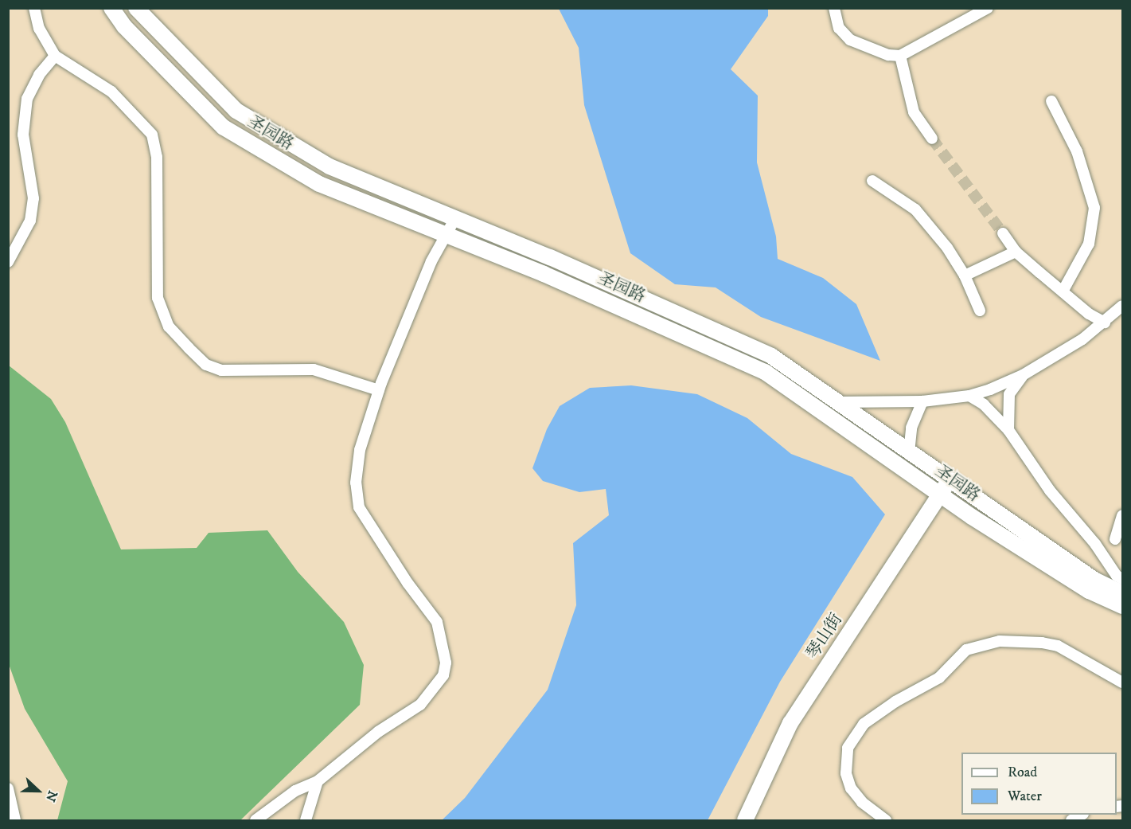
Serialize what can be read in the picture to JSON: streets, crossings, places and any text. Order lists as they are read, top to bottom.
{
  "streets": {
    "street": ["圣园路", "琴山街"]
  },
  "crossings": [
    ["圣园路", "琴山街"]
  ],
  "legend": ["Road", "Water"],
  "north": "right"
}
